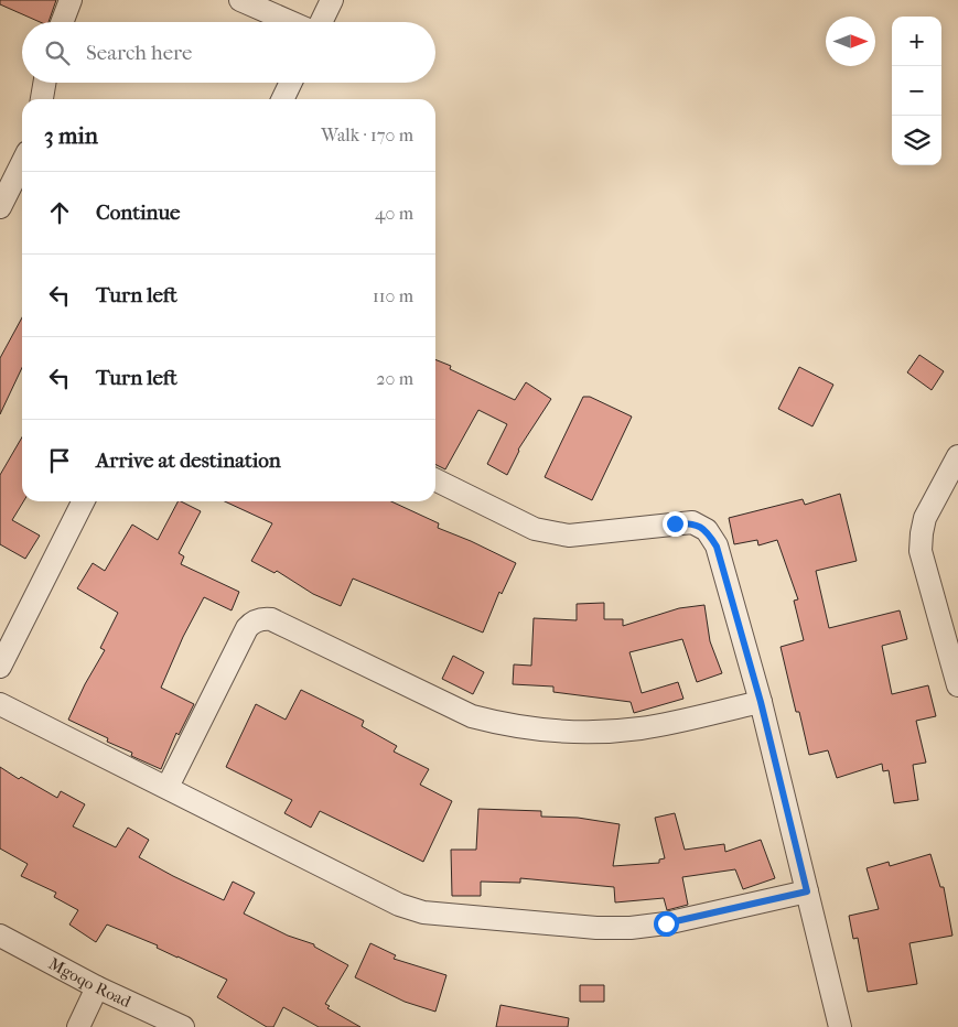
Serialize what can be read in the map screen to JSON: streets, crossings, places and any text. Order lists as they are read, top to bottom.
{
  "streets": {
    "street": ["Mgoqo Road"]
  },
  "north": "right",
  "page": {
    "map_buttons": ["+", "−"],
    "search": "Search here",
    "heading": ["3 min", "Walk · 170 m"],
    "list": [
      ["Continue", "40 m"],
      ["Turn left", "110 m"],
      ["Turn left", "20 m"],
      "Arrive at destination"
    ]
  }
}
